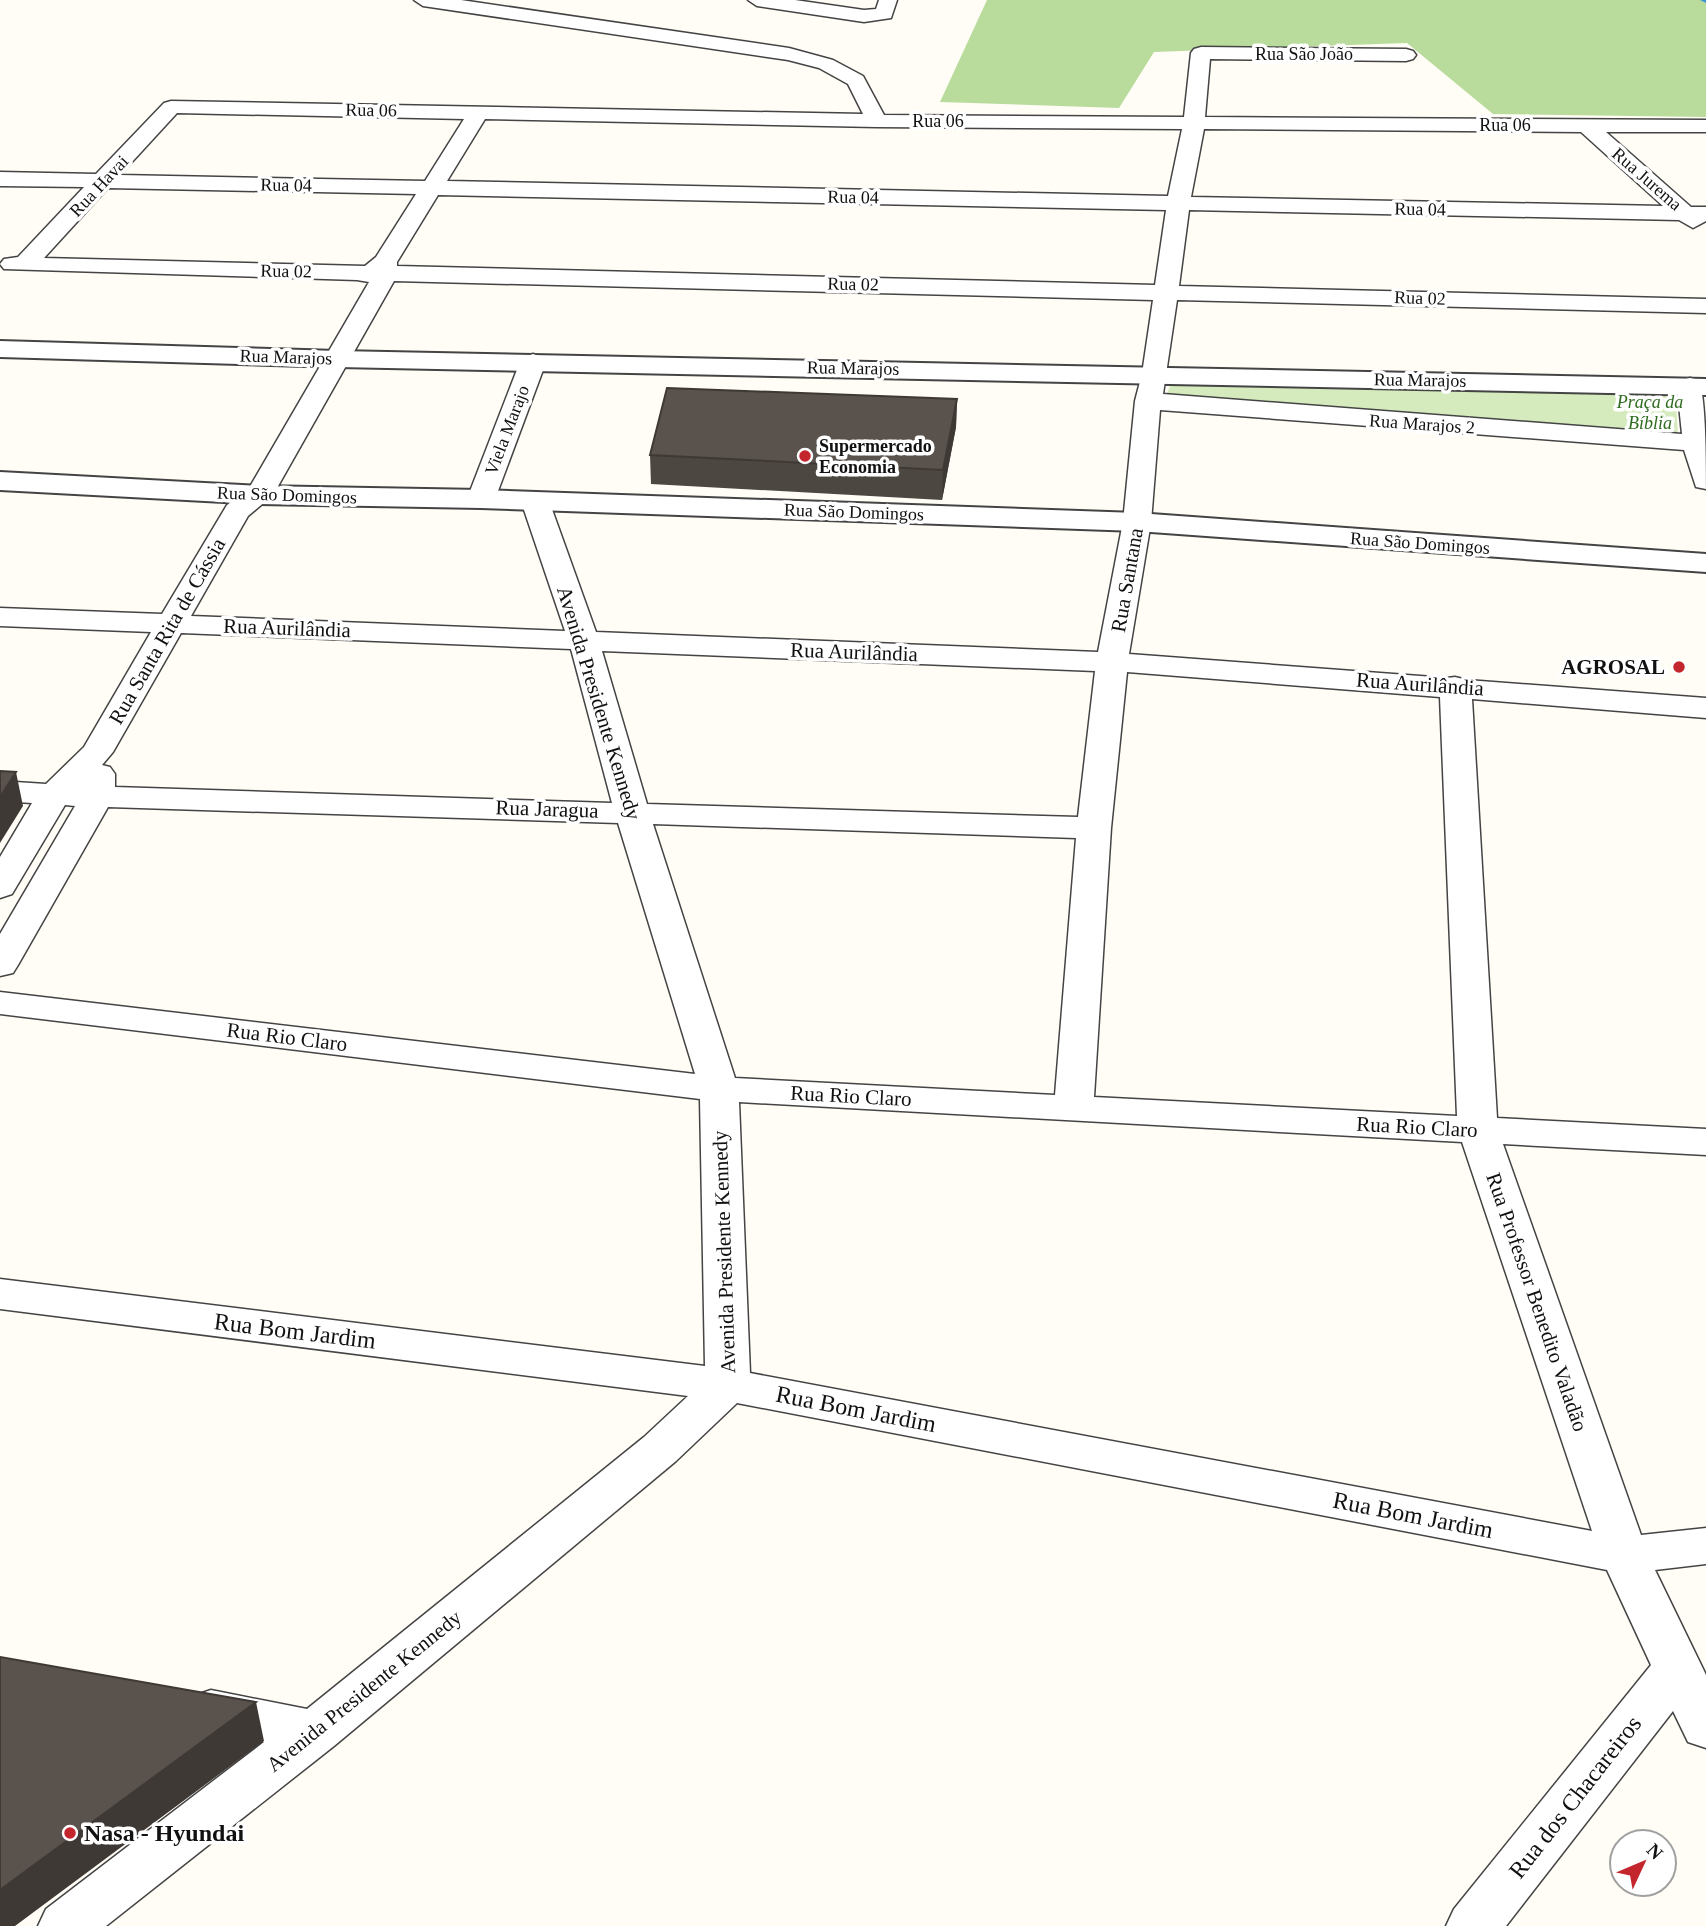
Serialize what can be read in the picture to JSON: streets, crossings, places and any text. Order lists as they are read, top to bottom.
{
  "streets": {
    "street": [
      "Rua São João",
      "Rua 06",
      "Rua Jurema",
      "Rua 04",
      "Rua Havai",
      "Rua 02",
      "Rua Marajos",
      "Rua Marajos 2",
      "Viela Marajo",
      "Rua São Domingos",
      "Rua Santana",
      "Rua Aurilândia",
      "Rua Santa Rita de Cássia",
      "Avenida Presidente Kennedy",
      "Rua Jaragua",
      "Rua Rio Claro",
      "Rua Professor Benedito Valadão",
      "Rua Bom Jardim",
      "Rua dos Chacareiros"
    ]
  },
  "crossings": [
    ["Rua São João", "Rua Santana"],
    ["Rua 06", "Rua Jurema"],
    ["Rua 06", "Rua Havai"],
    ["Rua 06", "Rua Santana"],
    ["Rua 06", "Rua Santa Rita de Cássia"],
    ["Rua Jurema", "Rua 04"],
    ["Rua 04", "Rua Havai"],
    ["Rua 04", "Rua Santana"],
    ["Rua 04", "Rua Santa Rita de Cássia"],
    ["Rua Havai", "Rua 02"],
    ["Rua 02", "Rua Santana"],
    ["Rua 02", "Rua Santa Rita de Cássia"],
    ["Rua Marajos", "Rua Marajos 2"],
    ["Rua Marajos", "Viela Marajo"],
    ["Rua Marajos", "Rua Santana"],
    ["Rua Marajos", "Rua Santa Rita de Cássia"],
    ["Rua Marajos 2", "Rua Santana"],
    ["Viela Marajo", "Rua São Domingos"],
    ["Rua São Domingos", "Rua Santana"],
    ["Rua São Domingos", "Rua Santa Rita de Cássia"],
    ["Rua São Domingos", "Avenida Presidente Kennedy"],
    ["Rua Santana", "Rua Aurilândia"],
    ["Rua Santana", "Rua Jaragua"],
    ["Rua Santana", "Rua Rio Claro"],
    ["Rua Aurilândia", "Rua Santa Rita de Cássia"],
    ["Rua Aurilândia", "Avenida Presidente Kennedy"],
    ["Rua Aurilândia", "Rua Professor Benedito Valadão"],
    ["Rua Santa Rita de Cássia", "Rua Jaragua"],
    ["Avenida Presidente Kennedy", "Rua Jaragua"],
    ["Avenida Presidente Kennedy", "Rua Rio Claro"],
    ["Avenida Presidente Kennedy", "Rua Bom Jardim"],
    ["Rua Rio Claro", "Rua Professor Benedito Valadão"],
    ["Rua Professor Benedito Valadão", "Rua Bom Jardim"],
    ["Rua Professor Benedito Valadão", "Rua dos Chacareiros"]
  ],
  "parks": ["Praça da Bíblia"],
  "places": ["Supermercado Economia", "AGROSAL", "Nasa - Hyundai"],
  "north": "top right"
}
